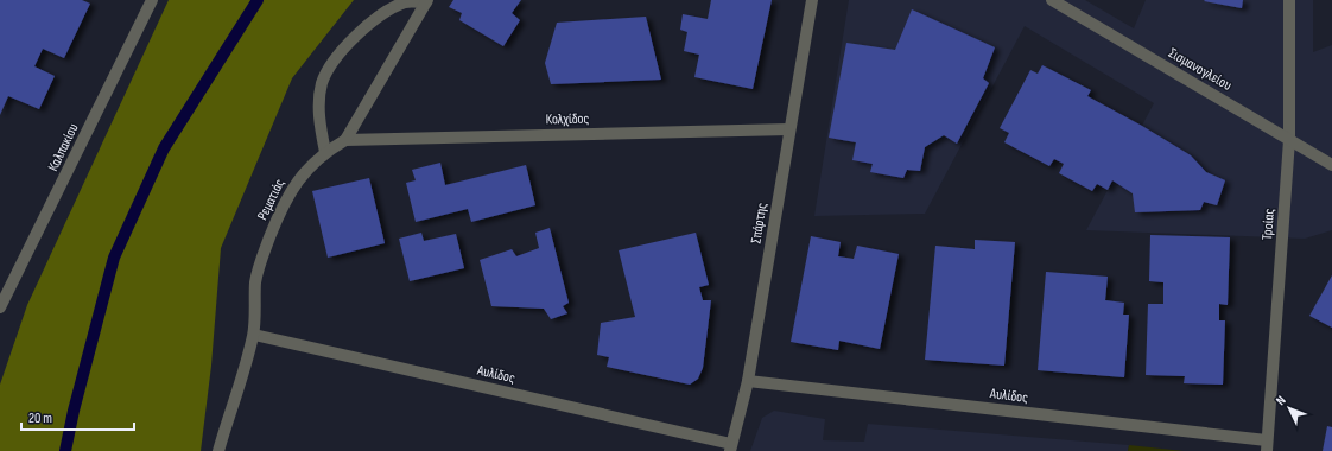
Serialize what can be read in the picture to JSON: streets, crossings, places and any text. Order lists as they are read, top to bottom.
{
  "streets": {
    "street": [
      "Σισμανογλείου",
      "Κολχίδος",
      "Καλπακίου",
      "Ρεματιάς",
      "Σπάρτης",
      "Τροίας",
      "Αυλίδος"
    ]
  },
  "crossings": [
    ["Σισμανογλείου", "Τροίας"],
    ["Κολχίδος", "Ρεματιάς"],
    ["Κολχίδος", "Σπάρτης"],
    ["Ρεματιάς", "Αυλίδος"],
    ["Σπάρτης", "Αυλίδος"],
    ["Τροίας", "Αυλίδος"]
  ],
  "scale_bar": "20 m",
  "north": "top left"
}
